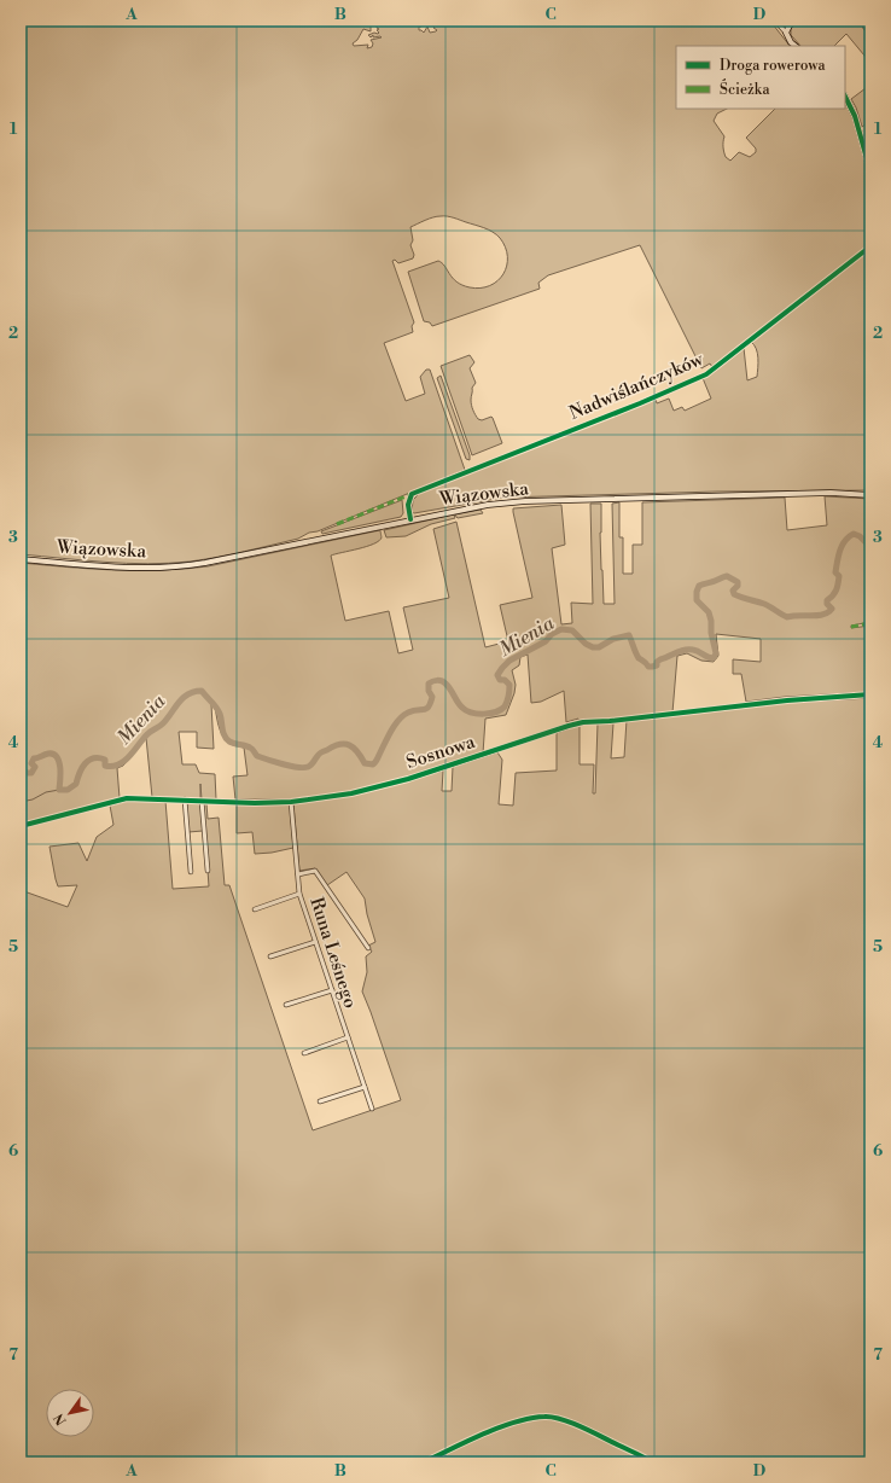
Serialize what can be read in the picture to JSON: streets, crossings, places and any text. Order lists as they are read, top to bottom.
{
  "streets": {
    "main road": ["Wiązowska"],
    "street": ["Nadwiślańczyków", "Sosnowa", "Runa Leśnego"]
  },
  "crossings": [
    ["Nadwiślańczyków", "Wiązowska"],
    ["Sosnowa", "Runa Leśnego"]
  ],
  "water": ["Mienia"],
  "legend": ["Droga rowerowa", "Ścieżka"],
  "north": "bottom left",
  "grid": {
    "columns": [
      "A",
      "B",
      "C",
      "D"
    ],
    "rows": [
      "1",
      "2",
      "3",
      "4",
      "5",
      "6",
      "7"
    ]
  }
}
